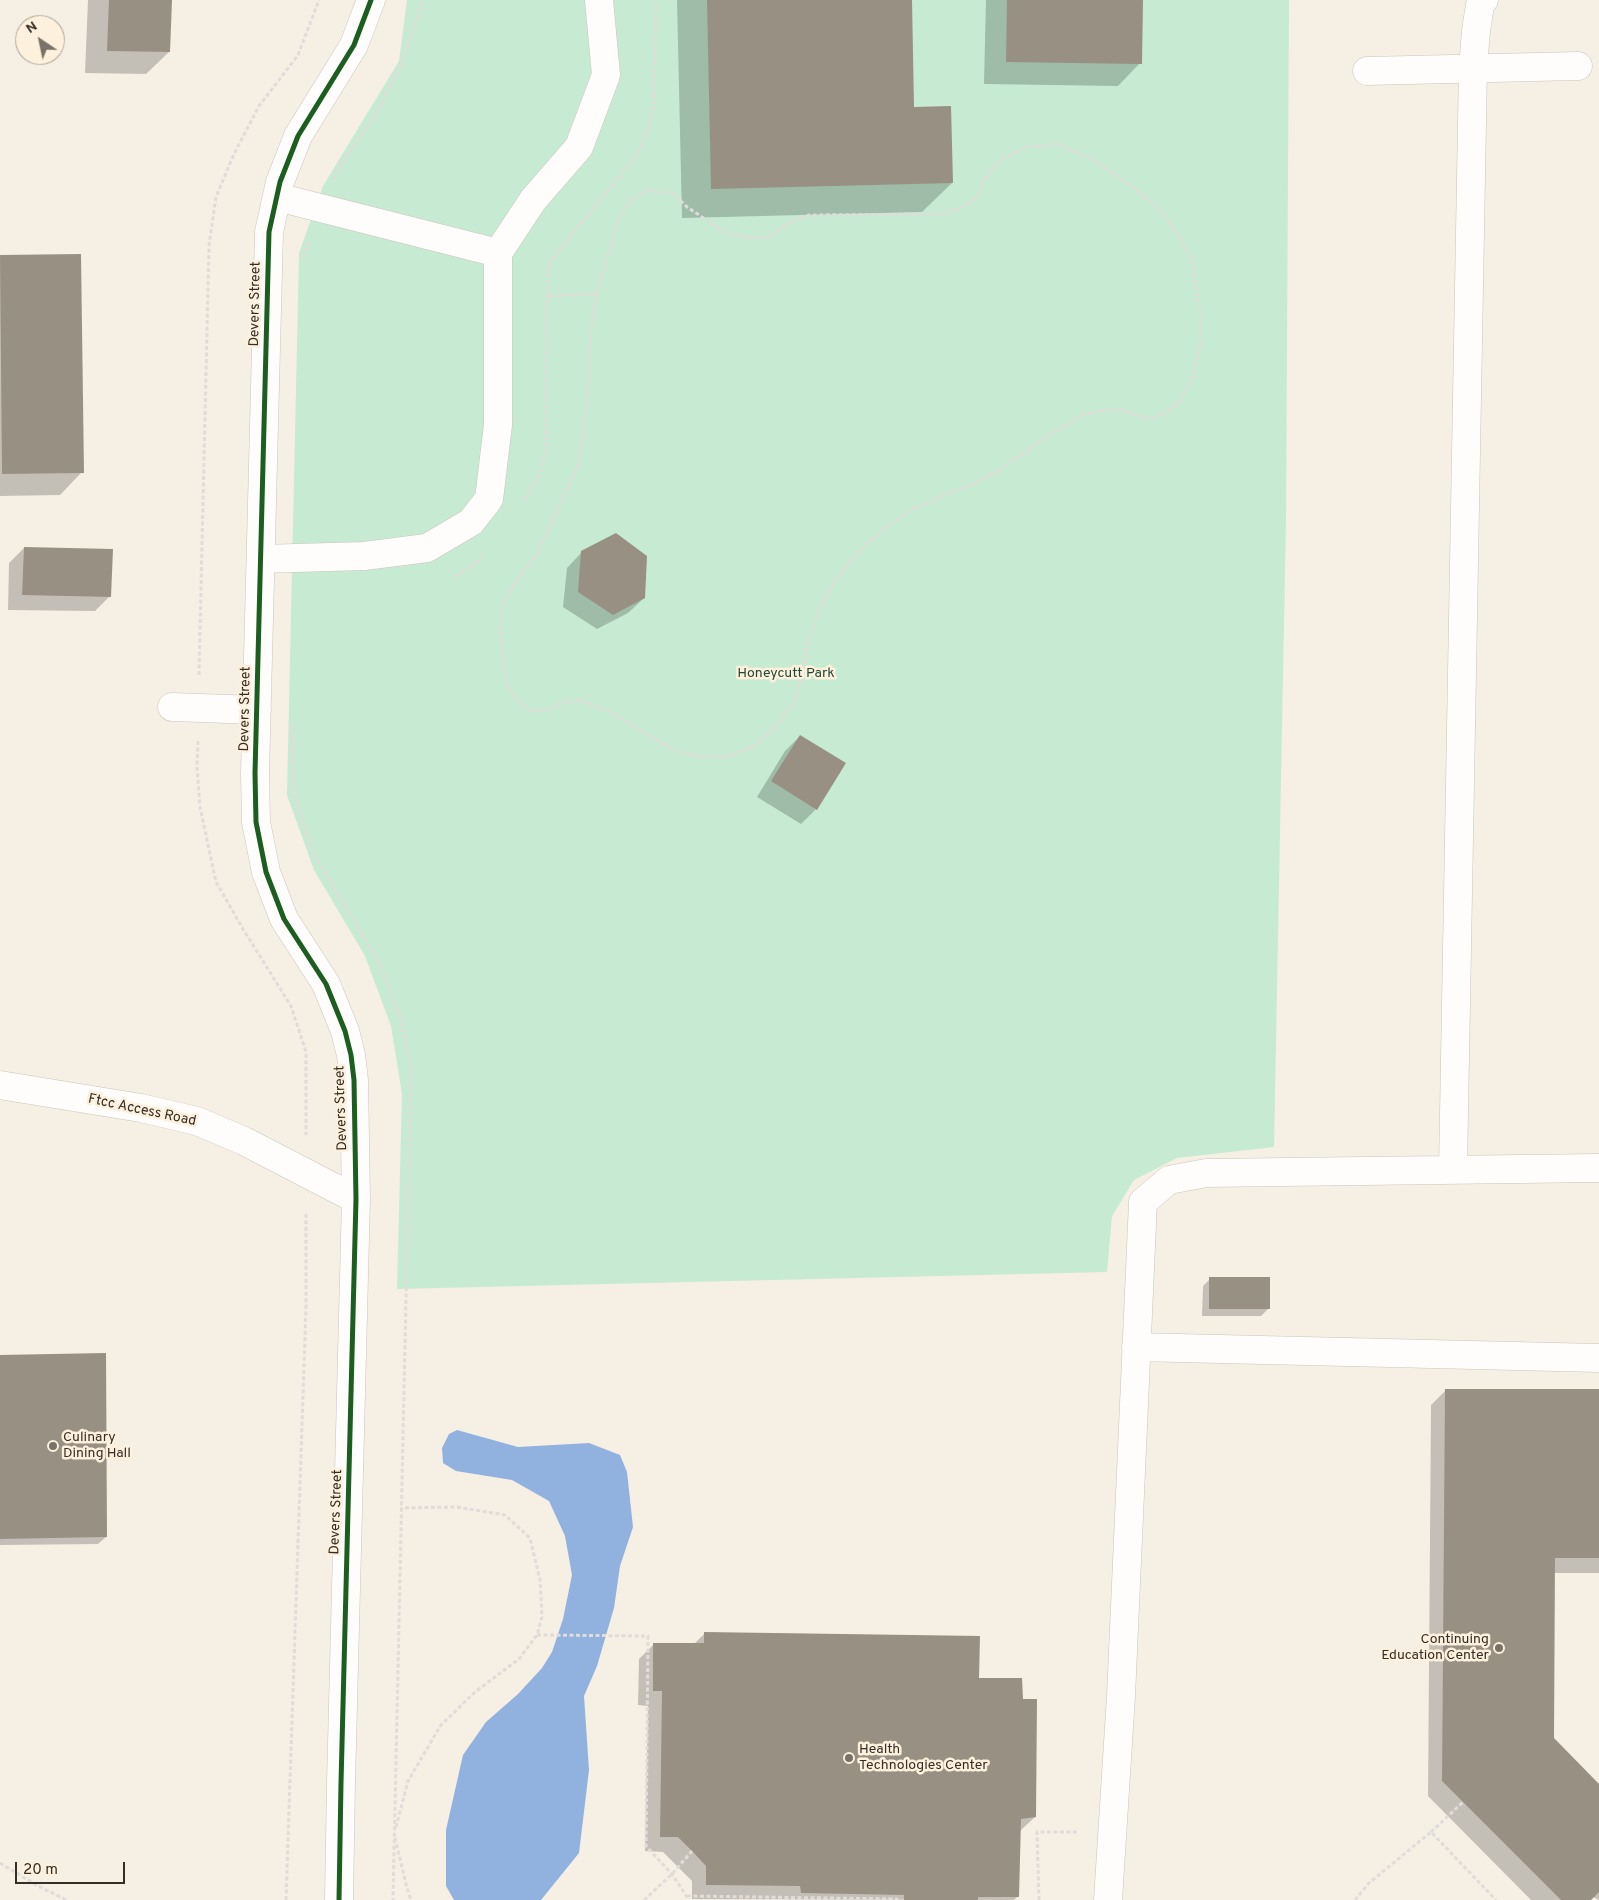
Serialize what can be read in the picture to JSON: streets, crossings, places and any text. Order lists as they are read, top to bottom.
{
  "streets": {
    "street": ["Devers Street", "Ftcc Access Road"]
  },
  "crossings": [
    ["Devers Street", "Ftcc Access Road"]
  ],
  "parks": ["Honeycutt Park"],
  "places": ["Culinary Dining Hall", "Continuing Education Center", "Health Technologies Center"],
  "scale_bar": "20 m",
  "north": "top left"
}
